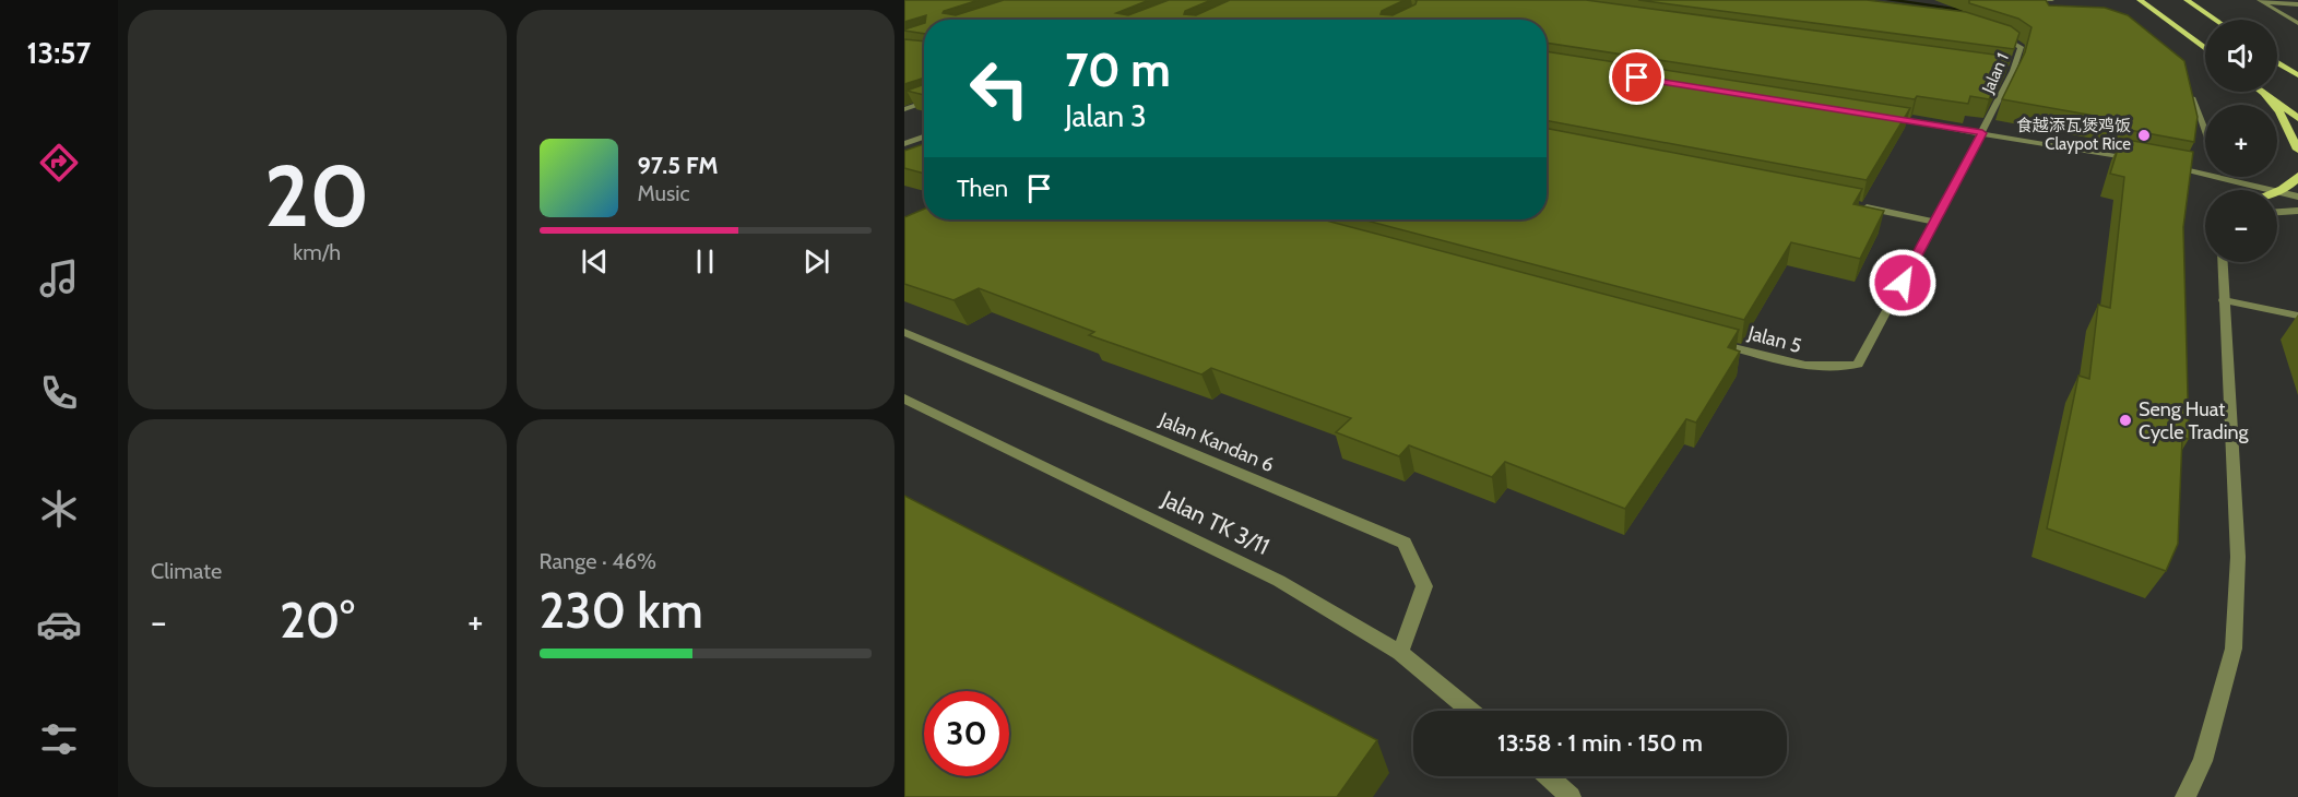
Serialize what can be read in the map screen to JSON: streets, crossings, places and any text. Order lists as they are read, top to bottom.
{
  "streets": {
    "street": [
      "Jalan 1",
      "Jalan 5",
      "Jalan Kandan 6",
      "Jalan TK 3/11"
    ]
  },
  "crossings": [
    ["Jalan 1", "Jalan 5"],
    ["Jalan Kandan 6", "Jalan TK 3/11"]
  ],
  "places": ["食越添瓦煲鸡饭 Claypot Rice", "Seng Huat Cycle Trading"],
  "page": {
    "tabs": "13:57",
    "tile": [
      ["20", "km/h"],
      "Climate",
      ["Range · 46%", "230 km"]
    ],
    "map_buttons": ["+", "−"],
    "turn": ["70 m", "Jalan 3"],
    "song": ["97.5 FM", "Music"],
    "then": "Then",
    "heat": ["−", "20°", "+"],
    "limit": "30",
    "trip": "13:58 · 1 min · 150 m"
  }
}
